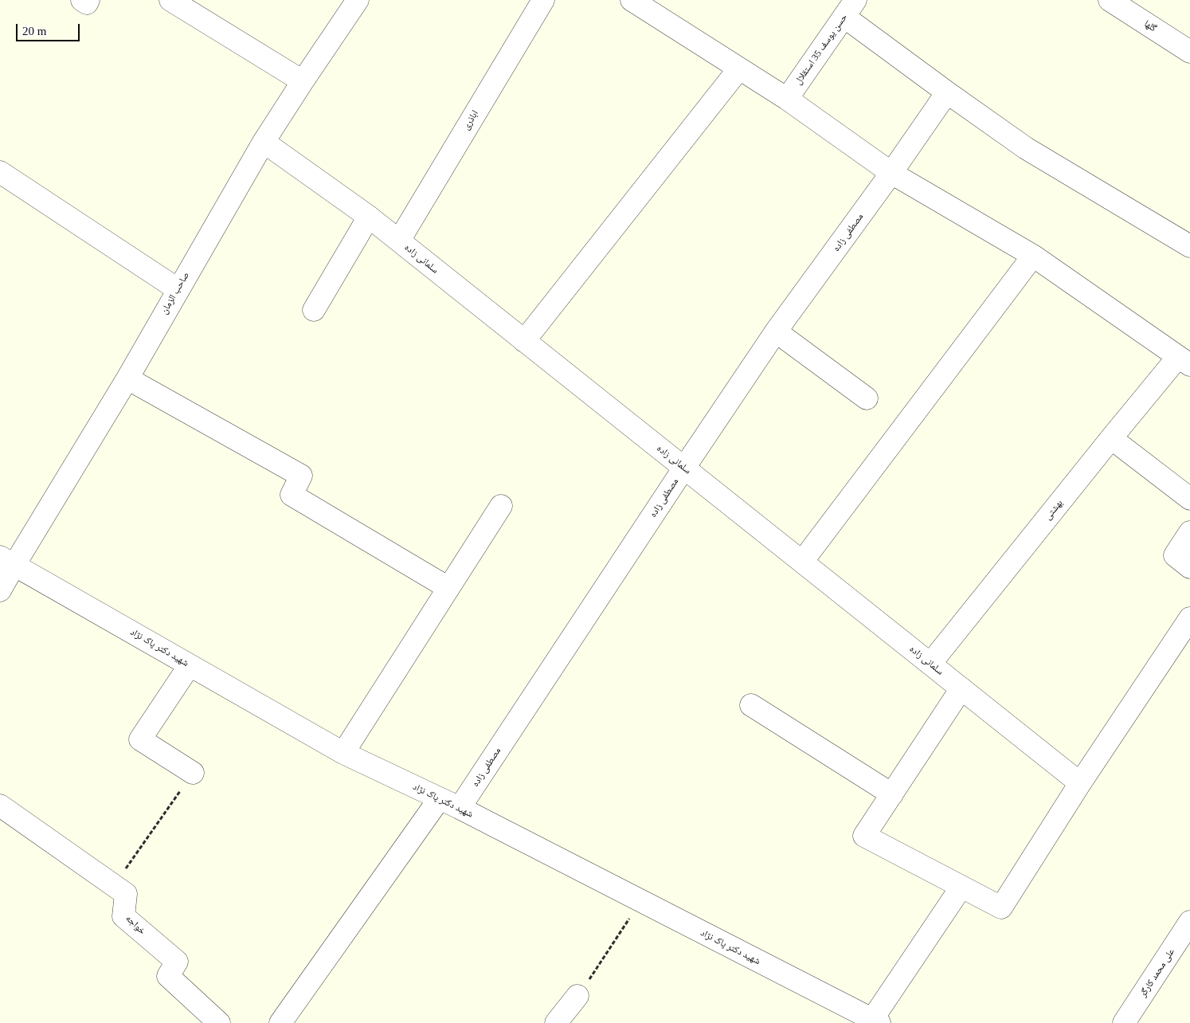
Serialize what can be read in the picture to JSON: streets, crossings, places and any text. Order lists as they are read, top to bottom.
{
  "streets": {
    "street": [
      "گلها",
      "حسن یوسف 35 استقلال",
      "اباذری",
      "مصطفی زاده",
      "سلمانی زاده",
      "صاحب الزمان",
      "بهشتی",
      "شهید دکتر پاک نژاد",
      "خواجه",
      "علی محمد کارگر"
    ]
  },
  "crossings": [
    ["اباذری", "سلمانی زاده"],
    ["مصطفی زاده", "سلمانی زاده"],
    ["مصطفی زاده", "شهید دکتر پاک نژاد"],
    ["سلمانی زاده", "صاحب الزمان"],
    ["سلمانی زاده", "بهشتی"],
    ["صاحب الزمان", "شهید دکتر پاک نژاد"]
  ],
  "scale_bar": "20 m"
}
